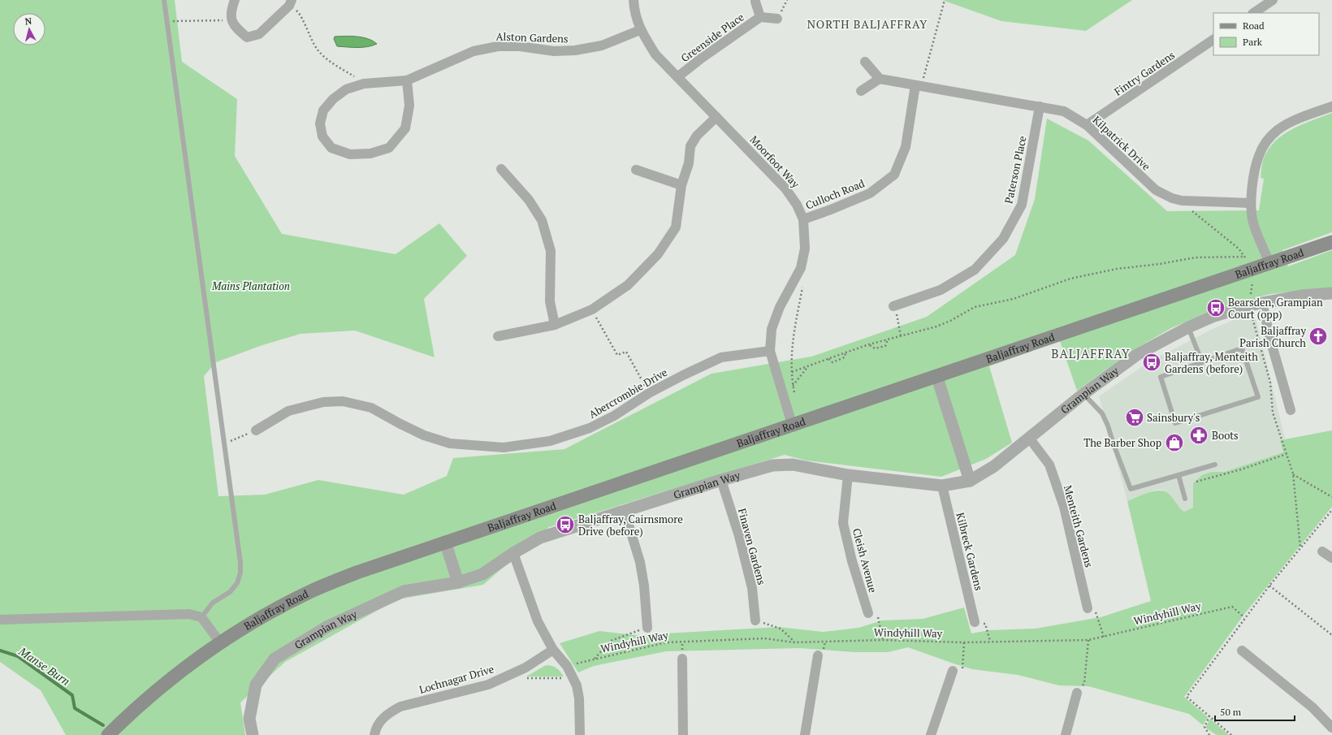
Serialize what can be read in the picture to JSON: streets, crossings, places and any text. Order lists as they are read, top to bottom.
{
  "streets": {
    "main road": ["Baljaffray Road"],
    "street": [
      "Alston Gardens",
      "Greenside Place",
      "Fintry Gardens",
      "Kilpatrick Drive",
      "Moorfoot Way",
      "Paterson Place",
      "Culloch Road",
      "Grampian Way",
      "Abercrombie Drive",
      "Menteith Gardens",
      "Finaven Gardens",
      "Kilbreck Gardens",
      "Cleish Avenue",
      "Lochnagar Drive"
    ],
    "path": ["Windyhill Way"]
  },
  "crossings": [
    ["Alston Gardens", "Moorfoot Way"],
    ["Greenside Place", "Moorfoot Way"],
    ["Fintry Gardens", "Kilpatrick Drive"],
    ["Kilpatrick Drive", "Paterson Place"],
    ["Kilpatrick Drive", "Culloch Road"],
    ["Moorfoot Way", "Culloch Road"],
    ["Moorfoot Way", "Baljaffray Road"],
    ["Moorfoot Way", "Abercrombie Drive"],
    ["Grampian Way", "Menteith Gardens"],
    ["Grampian Way", "Finaven Gardens"],
    ["Grampian Way", "Kilbreck Gardens"],
    ["Grampian Way", "Cleish Avenue"]
  ],
  "districts": ["NORTH BALJAFFRAY", "BALJAFFRAY"],
  "water": ["Manse Burn"],
  "parks": ["Mains Plantation"],
  "places": {
    "bus stop": ["Bearsden, Grampian Court (opp)", "Baljaffray, Menteith Gardens (before)", "Baljaffray, Cairnsmore Drive (before)"],
    "church": ["Baljaffray Parish Church"],
    "supermarket": ["Sainsbury's"],
    "pharmacy": ["Boots"],
    "shop": ["The Barber Shop"]
  },
  "legend": ["Road", "Park"],
  "scale_bar": "50 m",
  "north": "top"
}
